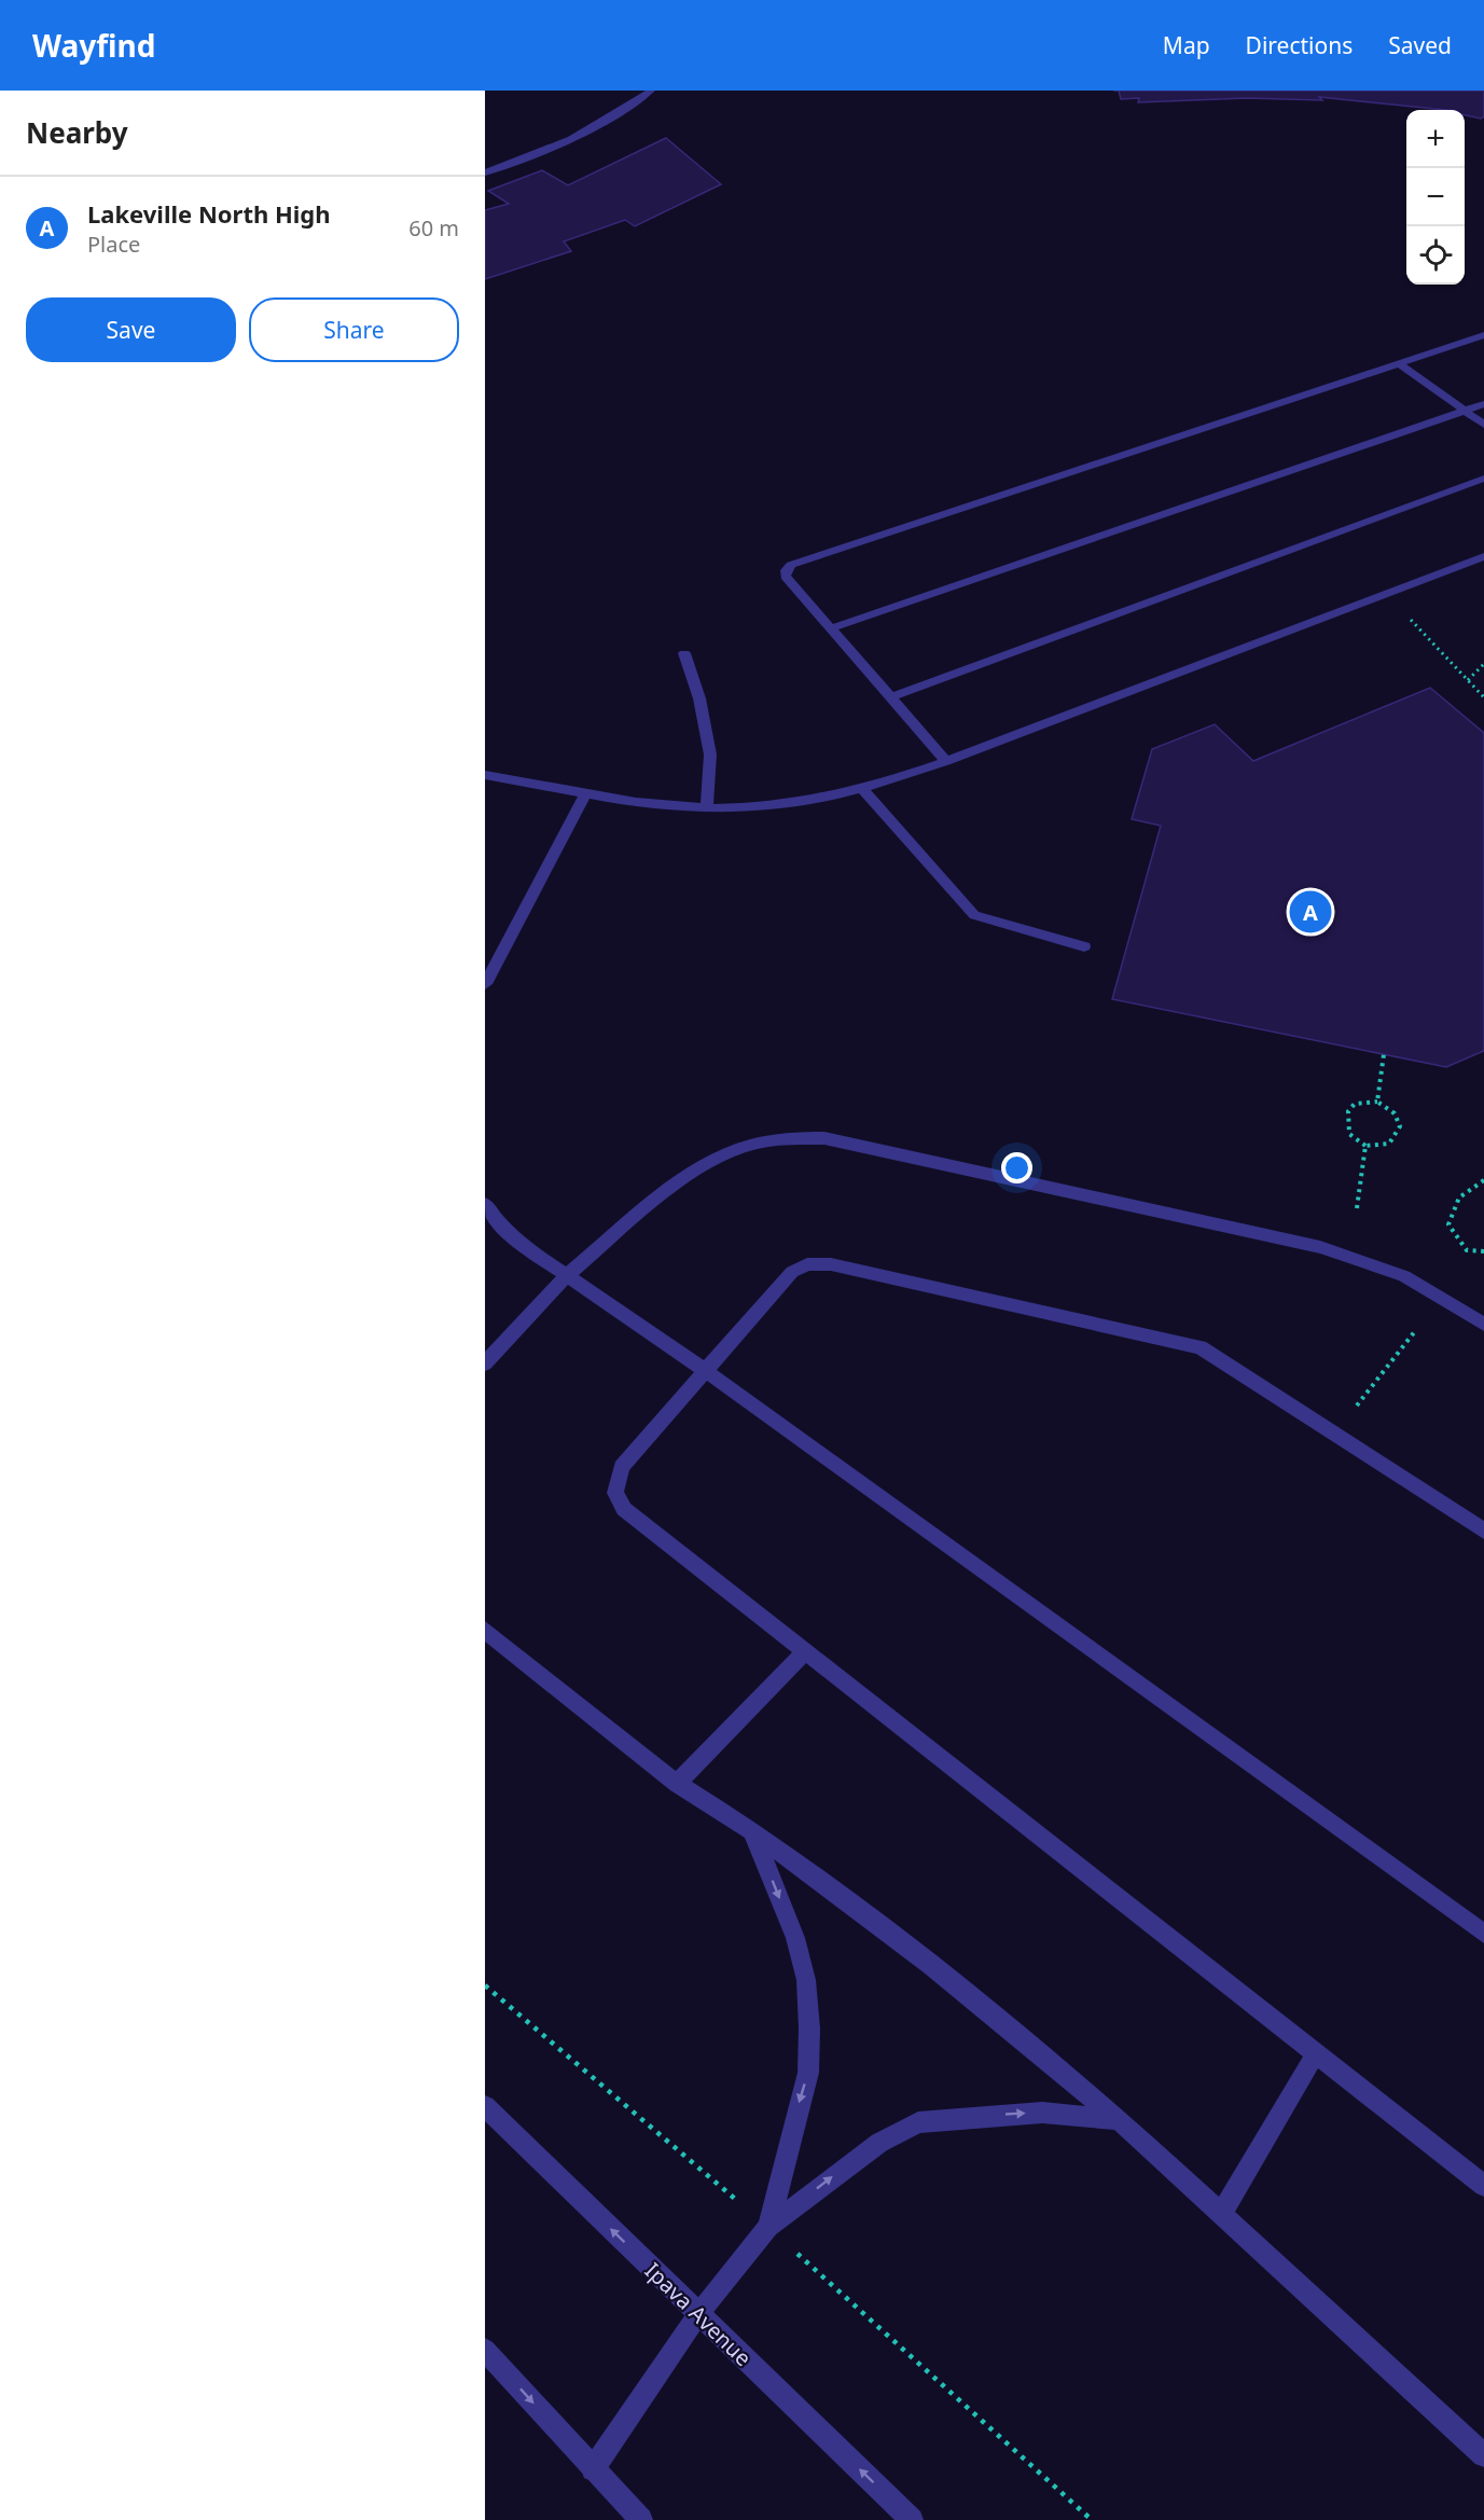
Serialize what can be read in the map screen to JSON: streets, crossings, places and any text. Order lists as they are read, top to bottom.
{
  "streets": {
    "street": ["Ipava Avenue"]
  },
  "one_way": ["Ipava Avenue"],
  "page": {
    "header": "Wayfind",
    "nav": ["Map", "Directions", "Saved"],
    "heading": "Nearby",
    "map_buttons": ["+", "−"],
    "list": [
      {
        "mark": "A",
        "name": "Lakeville North High",
        "note": "Place",
        "value": "60 m"
      }
    ],
    "buttons": ["Save", "Share"],
    "pins": "A"
  }
}
